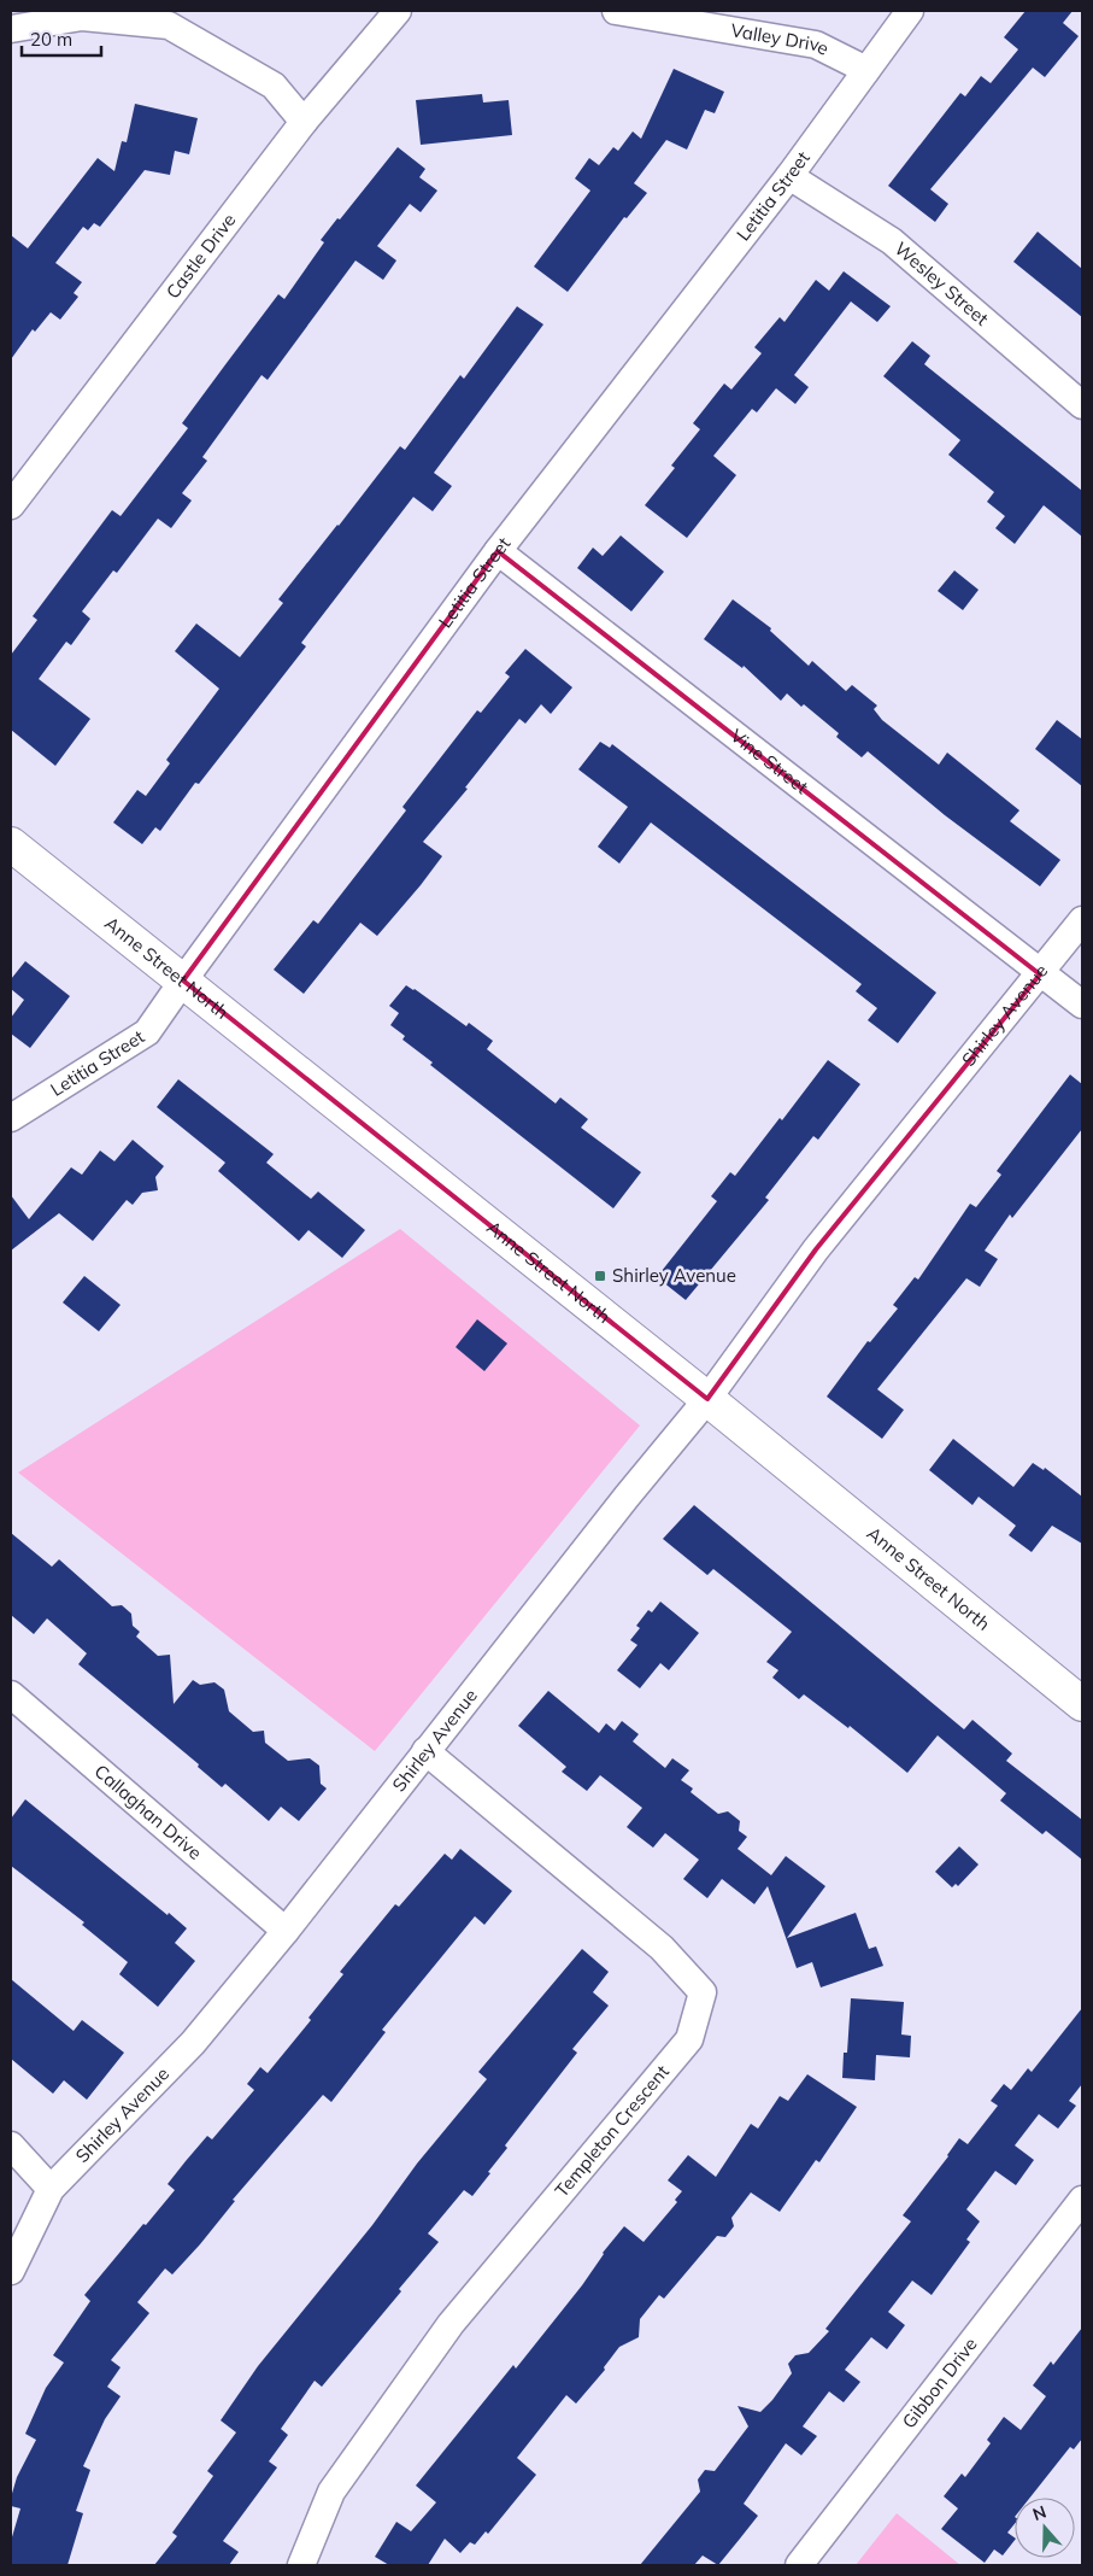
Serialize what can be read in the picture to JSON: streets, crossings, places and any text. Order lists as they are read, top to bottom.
{
  "streets": {
    "street": [
      "Valley Drive",
      "Letitia Street",
      "Castle Drive",
      "Wesley Street",
      "Vine Street",
      "Anne Street North",
      "Shirley Avenue",
      "Callaghan Drive",
      "Templeton Crescent",
      "Gibbon Drive"
    ]
  },
  "crossings": [
    ["Valley Drive", "Letitia Street"],
    ["Letitia Street", "Wesley Street"],
    ["Letitia Street", "Vine Street"],
    ["Letitia Street", "Anne Street North"],
    ["Vine Street", "Shirley Avenue"],
    ["Anne Street North", "Shirley Avenue"],
    ["Shirley Avenue", "Callaghan Drive"],
    ["Shirley Avenue", "Templeton Crescent"]
  ],
  "places": {
    "transit": ["Shirley Avenue"]
  },
  "scale_bar": "20 m",
  "north": "top"
}
